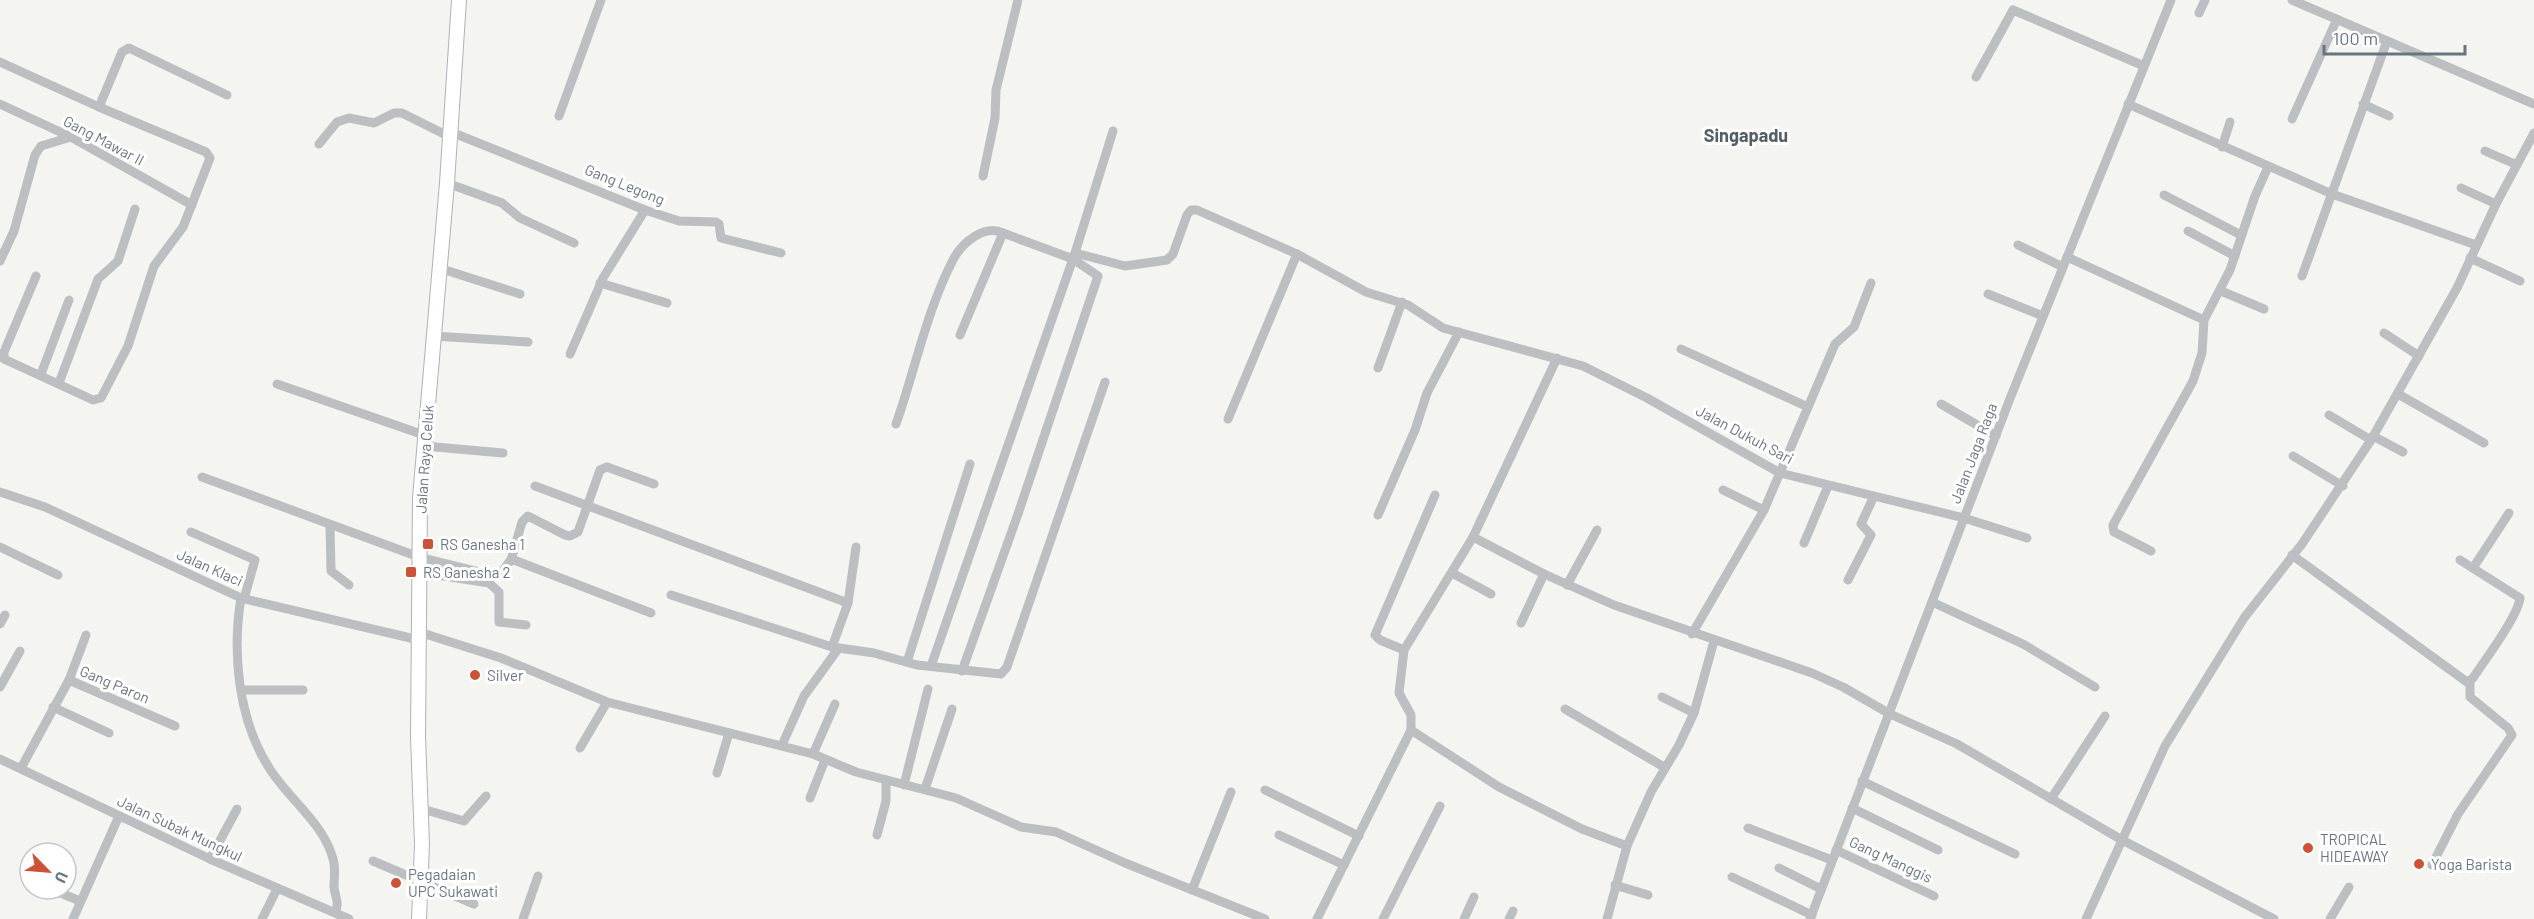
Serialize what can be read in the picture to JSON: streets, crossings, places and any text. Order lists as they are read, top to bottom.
{
  "streets": {
    "highway": ["Jalan Raya Celuk"],
    "street": [
      "Gang Mawar II",
      "Gang Legong",
      "Jalan Dukuh Sari",
      "Jalan Jaga Raga",
      "Jalan Klaci",
      "Gang Paron",
      "Jalan Subak Mungkul",
      "Gang Manggis"
    ]
  },
  "crossings": [
    ["Gang Legong", "Jalan Raya Celuk"],
    ["Jalan Dukuh Sari", "Jalan Jaga Raga"],
    ["Jalan Jaga Raga", "Gang Manggis"],
    ["Jalan Raya Celuk", "Jalan Klaci"],
    ["Gang Paron", "Jalan Subak Mungkul"]
  ],
  "districts": ["Singapadu"],
  "places": {
    "transit": ["RS Ganesha 1", "RS Ganesha 2"],
    "other": [
      "Silver",
      "TROPICAL HIDEAWAY",
      "Yoga Barista",
      "Pegadaian UPC Sukawati"
    ]
  },
  "scale_bar": "100 m",
  "north": "bottom right"
}
